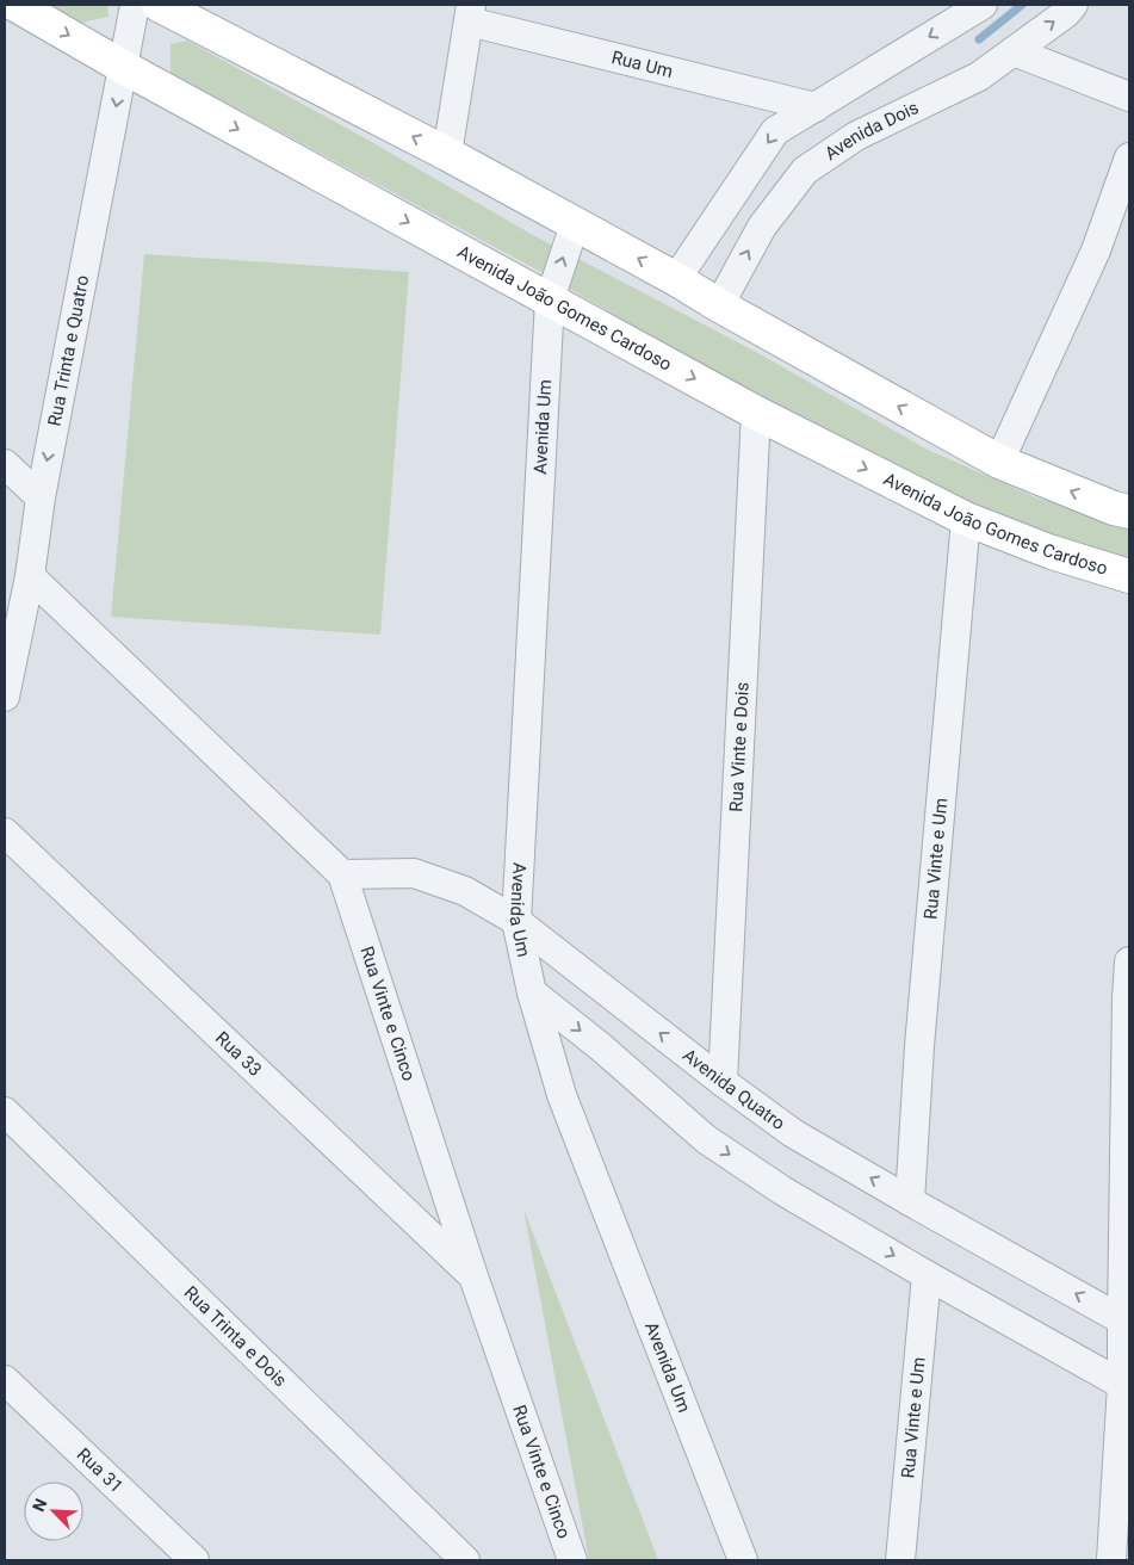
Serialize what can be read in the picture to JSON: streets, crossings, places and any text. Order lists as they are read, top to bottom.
{
  "streets": {
    "main road": ["Avenida João Gomes Cardoso"],
    "street": [
      "Rua Um",
      "Avenida Dois",
      "Rua Trinta e Quatro",
      "Avenida Um",
      "Rua Vinte e Dois",
      "Rua Vinte e Um",
      "Rua Vinte e Cinco",
      "Rua 33",
      "Avenida Quatro",
      "Rua Trinta e Dois",
      "Rua 31"
    ]
  },
  "crossings": [
    ["Avenida João Gomes Cardoso", "Rua Trinta e Quatro"],
    ["Avenida João Gomes Cardoso", "Avenida Um"],
    ["Avenida João Gomes Cardoso", "Rua Vinte e Dois"],
    ["Avenida João Gomes Cardoso", "Rua Vinte e Um"],
    ["Rua Trinta e Quatro", "Rua Vinte e Cinco"],
    ["Avenida Um", "Avenida Quatro"],
    ["Rua Vinte e Dois", "Avenida Quatro"],
    ["Rua Vinte e Um", "Avenida Quatro"],
    ["Rua Vinte e Cinco", "Rua 33"],
    ["Rua Vinte e Cinco", "Avenida Quatro"]
  ],
  "one_way": ["Rua Trinta e Quatro"],
  "north": "top left"
}
